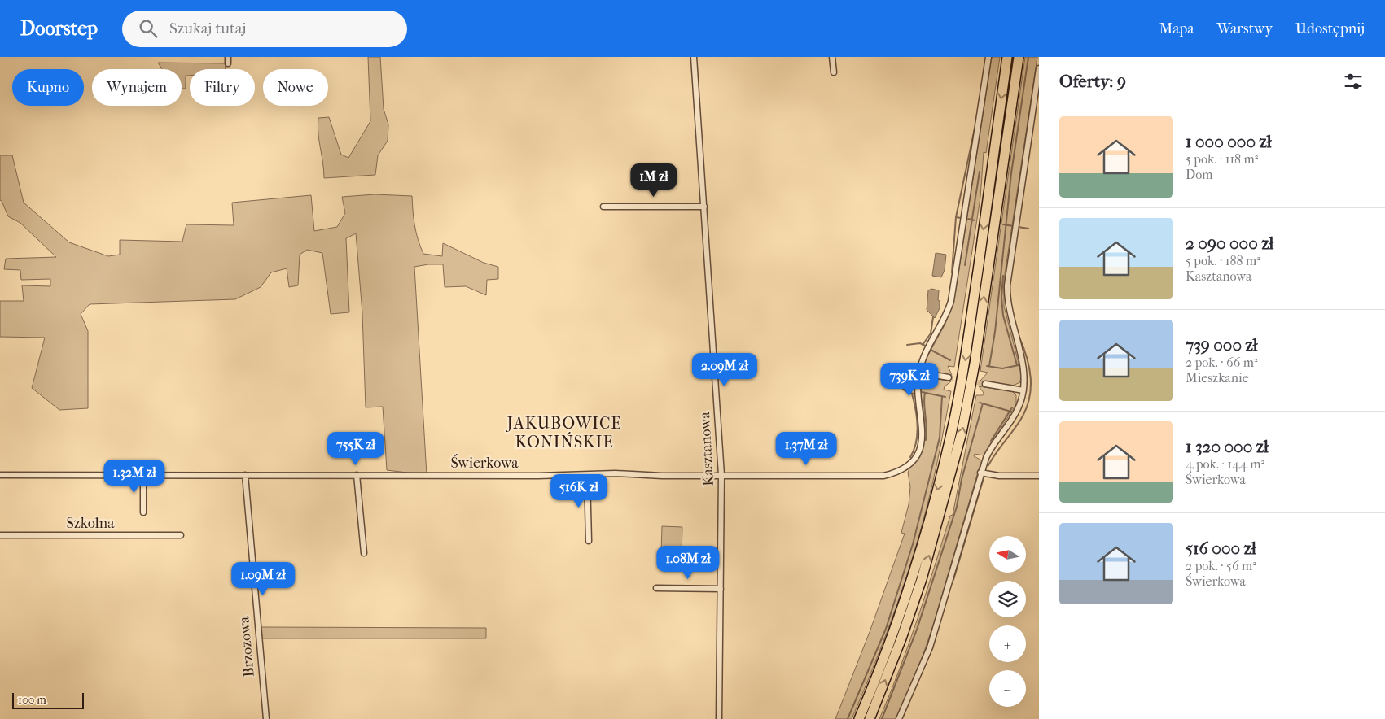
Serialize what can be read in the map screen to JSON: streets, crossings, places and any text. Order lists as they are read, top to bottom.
{
  "streets": {
    "street": [
      "Kasztanowa",
      "Świerkowa",
      "Szkolna",
      "Brzozowa"
    ]
  },
  "crossings": [
    ["Kasztanowa", "Świerkowa"],
    ["Świerkowa", "Brzozowa"]
  ],
  "districts": ["JAKUBOWICE KONIŃSKIE"],
  "scale_bar": "100 m",
  "north": "left",
  "page": {
    "header": "Doorstep",
    "search": "Szukaj tutaj",
    "nav": ["Mapa", "Warstwy", "Udostępnij"],
    "heading": "Oferty: 9",
    "chip": [
      "Kupno",
      "Wynajem",
      "Filtry",
      "Nowe"
    ],
    "list": [
      {
        "name": "1 000 000 zł",
        "note": "5 pok. · 118 m² · Dom"
      },
      {
        "name": "2 090 000 zł",
        "note": "5 pok. · 188 m² · Kasztanowa"
      },
      {
        "name": "739 000 zł",
        "note": "2 pok. · 66 m² · Mieszkanie"
      },
      {
        "name": "1 320 000 zł",
        "note": "4 pok. · 144 m² · Świerkowa"
      },
      {
        "name": "516 000 zł",
        "note": "2 pok. · 56 m² · Świerkowa"
      }
    ],
    "price": [
      "1M zł",
      "2.09M zł",
      "739K zł",
      "755K zł",
      "1.37M zł",
      "1.32M zł",
      "516K zł",
      "1.08M zł",
      "1.09M zł"
    ],
    "map_buttons": ["+", "−"],
    "scale": "100 m"
  }
}
